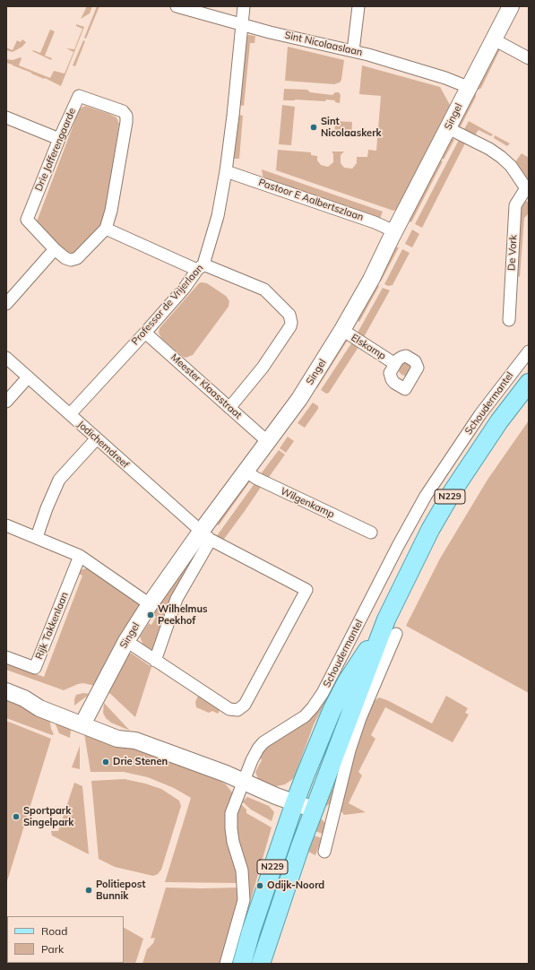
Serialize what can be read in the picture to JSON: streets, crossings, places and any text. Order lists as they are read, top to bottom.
{
  "streets": {
    "main road": ["Schoudermantel", "N229"],
    "street": [
      "Sint Nicolaaslaan",
      "Singel",
      "Drie Jofferengaarde",
      "Pastoor E Aalbertszlaan",
      "De Vork",
      "Professor de Vrijerlaan",
      "Elskamp",
      "Meester Klaasstraat",
      "Jodichemdreef",
      "Wilgenkamp",
      "Rijk Takkenlaan"
    ]
  },
  "crossings": [
    ["Sint Nicolaaslaan", "Singel"],
    ["Sint Nicolaaslaan", "Professor de Vrijerlaan"],
    ["Singel", "Pastoor E Aalbertszlaan"],
    ["Singel", "De Vork"],
    ["Singel", "Elskamp"],
    ["Singel", "Meester Klaasstraat"],
    ["Singel", "Jodichemdreef"],
    ["Singel", "Wilgenkamp"],
    ["Pastoor E Aalbertszlaan", "Professor de Vrijerlaan"],
    ["Professor de Vrijerlaan", "Meester Klaasstraat"],
    ["Professor de Vrijerlaan", "Jodichemdreef"]
  ],
  "places": [
    "Sint Nicolaaskerk",
    "Wilhelmus Peekhof",
    "Drie Stenen",
    "Sportpark Singelpark",
    "Odijk-Noord",
    "Politiepost Bunnik"
  ],
  "legend": ["Road", "Park"]
}
